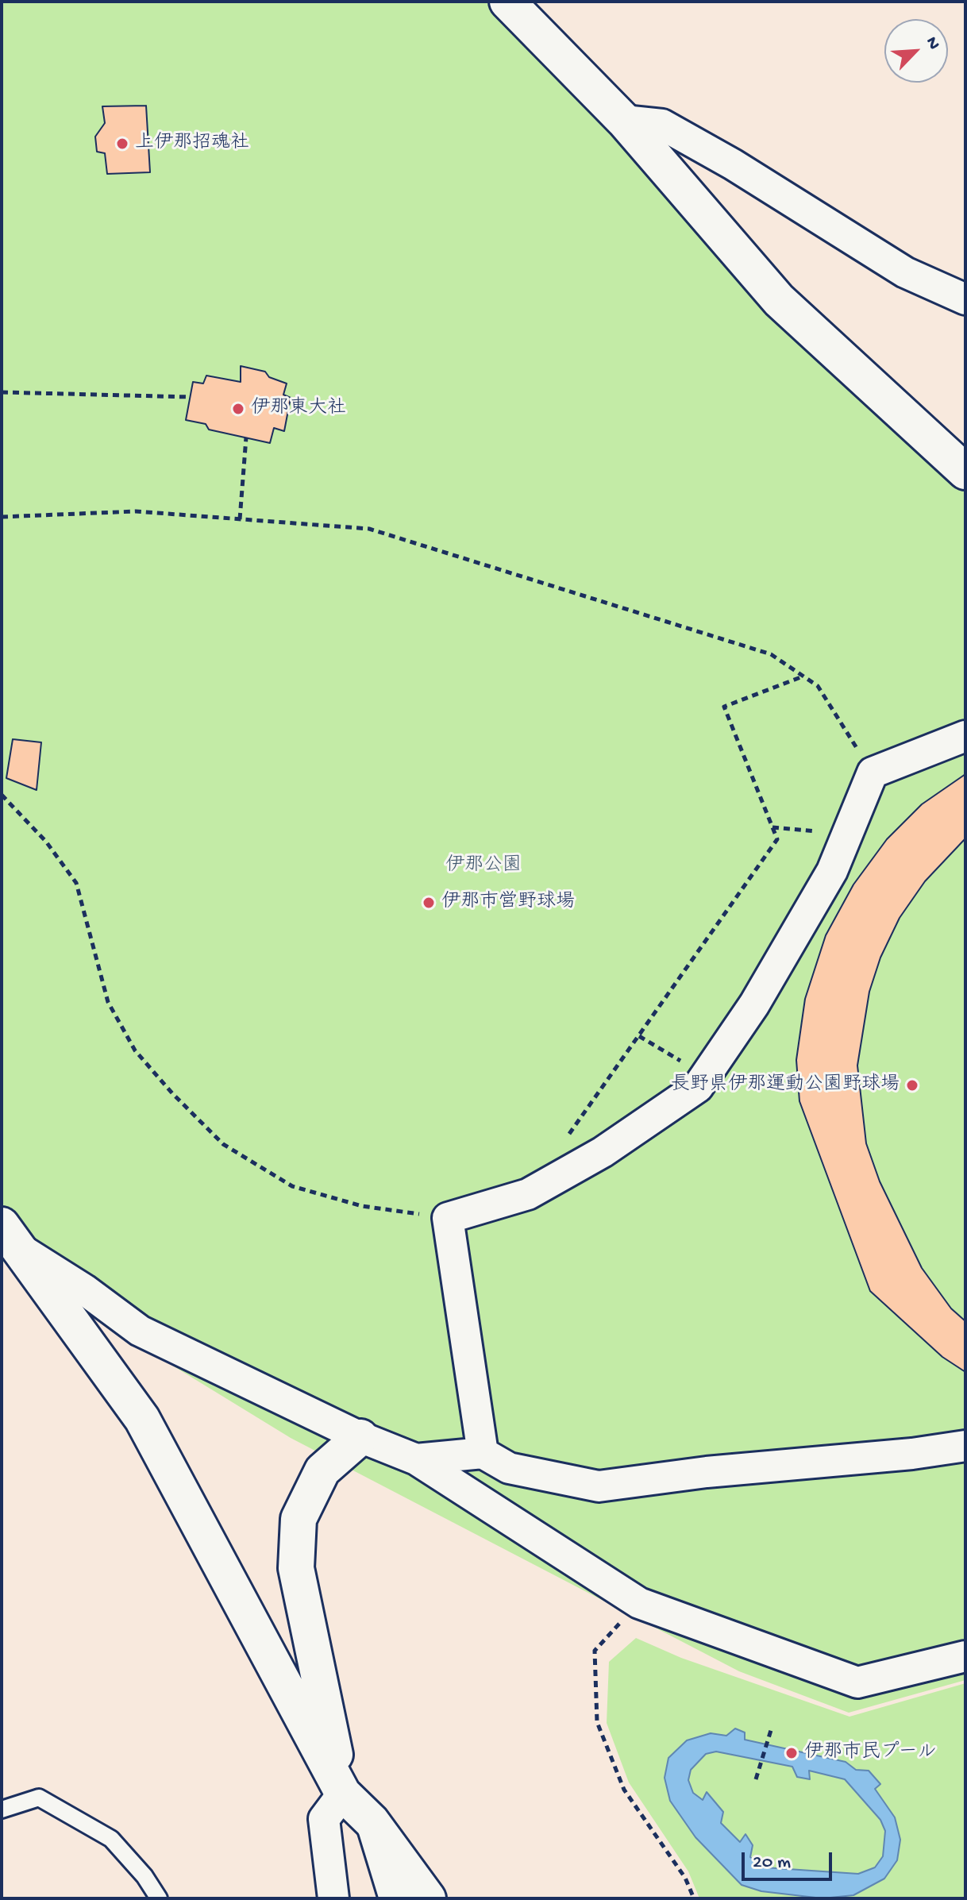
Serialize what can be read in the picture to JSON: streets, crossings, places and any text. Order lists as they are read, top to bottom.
{
  "parks": ["伊那公園"],
  "places": [
    "上伊那招魂社",
    "伊那東大社",
    "伊那市営野球場",
    "長野県伊那運動公園野球場",
    "伊那市民プール"
  ],
  "scale_bar": "20 m",
  "north": "top right"
}
